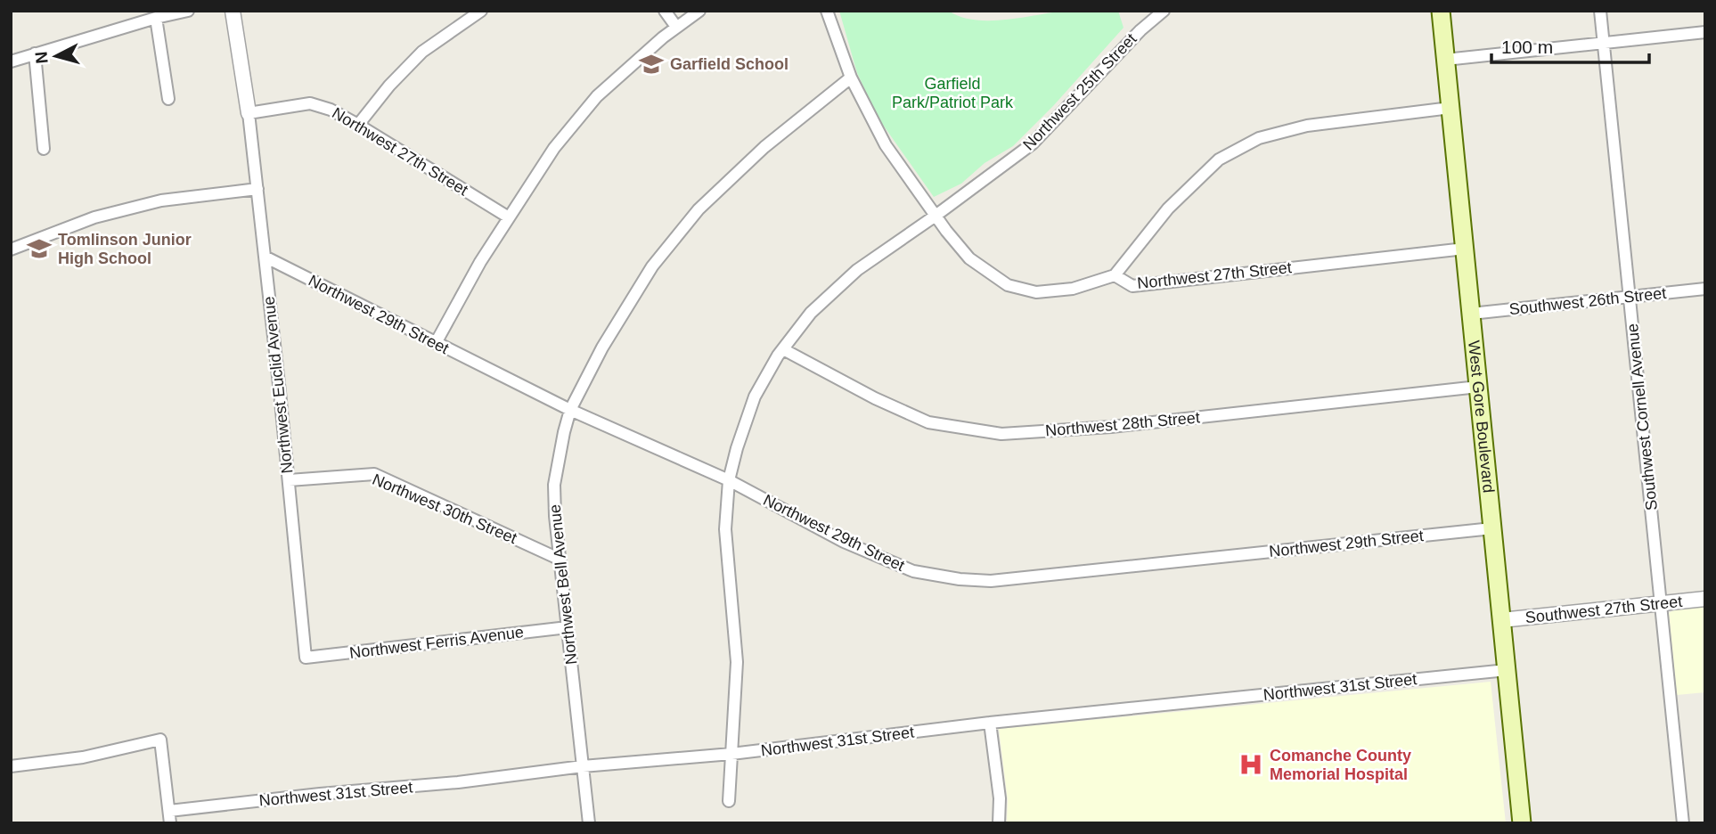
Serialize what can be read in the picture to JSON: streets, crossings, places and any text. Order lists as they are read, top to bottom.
{
  "streets": {
    "main road": ["West Gore Boulevard"],
    "street": [
      "Northwest 25th Street",
      "Northwest 27th Street",
      "Southwest 26th Street",
      "Northwest 29th Street",
      "Northwest Euclid Avenue",
      "Southwest Cornell Avenue",
      "Northwest 28th Street",
      "Northwest 30th Street",
      "Northwest Bell Avenue",
      "Southwest 27th Street",
      "Northwest Ferris Avenue",
      "Northwest 31st Street"
    ]
  },
  "crossings": [
    ["Northwest 25th Street", "Northwest 27th Street"],
    ["Northwest 25th Street", "Northwest 29th Street"],
    ["Northwest 25th Street", "Northwest 28th Street"],
    ["Northwest 25th Street", "Northwest 31st Street"],
    ["Northwest 27th Street", "Northwest Euclid Avenue"],
    ["Northwest 27th Street", "West Gore Boulevard"],
    ["Northwest 27th Street", "Northwest Bell Avenue"],
    ["Southwest 26th Street", "West Gore Boulevard"],
    ["Southwest 26th Street", "Southwest Cornell Avenue"],
    ["Northwest 29th Street", "Northwest Euclid Avenue"],
    ["Northwest 29th Street", "West Gore Boulevard"],
    ["Northwest 29th Street", "Northwest Bell Avenue"],
    ["Northwest Euclid Avenue", "Northwest 30th Street"],
    ["Northwest Euclid Avenue", "Northwest Ferris Avenue"],
    ["West Gore Boulevard", "Northwest 28th Street"],
    ["West Gore Boulevard", "Southwest 27th Street"],
    ["West Gore Boulevard", "Northwest 31st Street"],
    ["Southwest Cornell Avenue", "Southwest 27th Street"],
    ["Northwest 30th Street", "Northwest Bell Avenue"],
    ["Northwest Bell Avenue", "Northwest Ferris Avenue"],
    ["Northwest Bell Avenue", "Northwest 31st Street"]
  ],
  "parks": ["Garfield Park/Patriot Park"],
  "places": {
    "school or university": ["Garfield School", "Tomlinson Junior High School"],
    "hospital": ["Comanche County Memorial Hospital"]
  },
  "scale_bar": "100 m",
  "north": "left"
}
